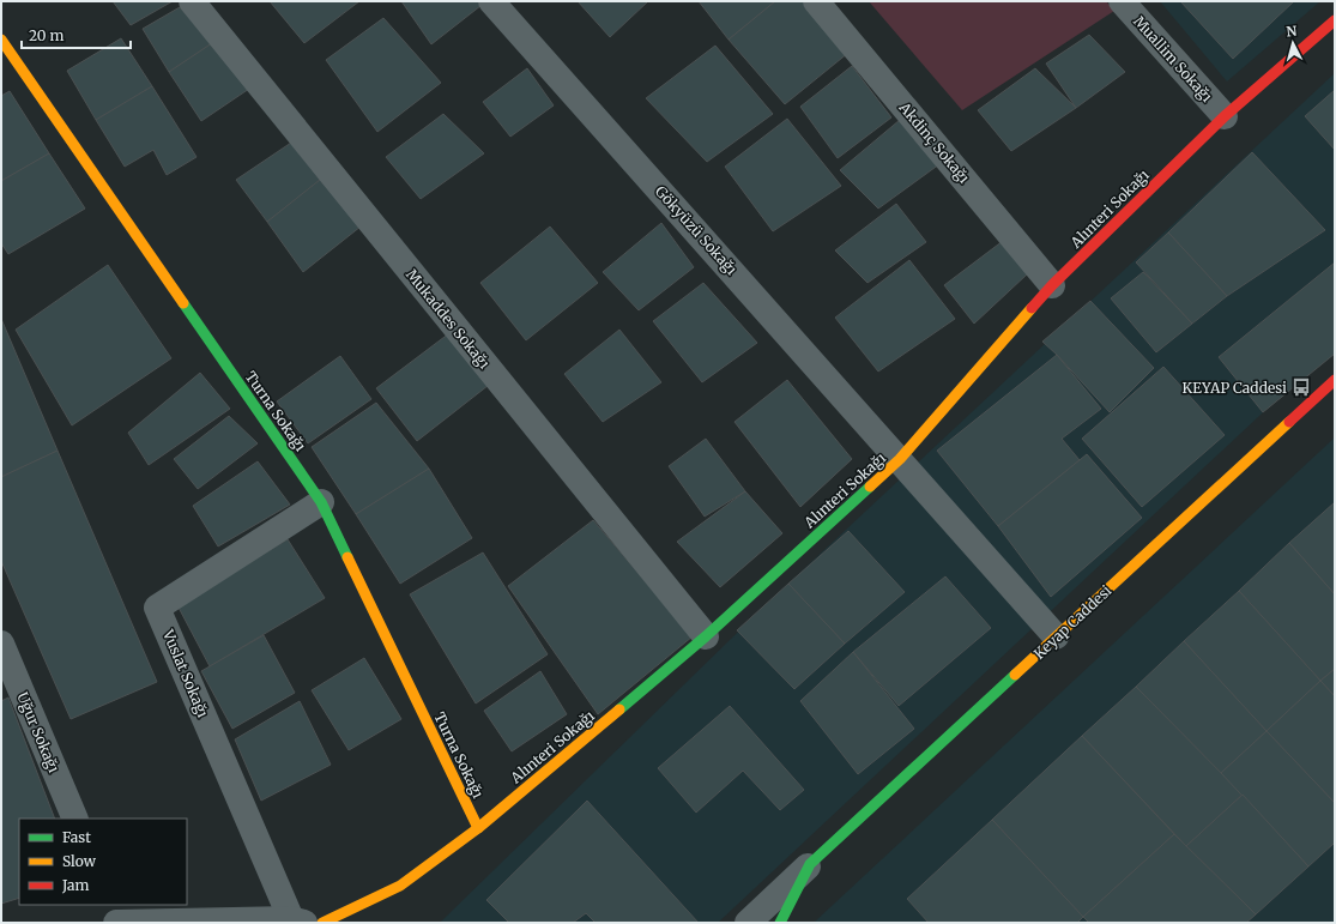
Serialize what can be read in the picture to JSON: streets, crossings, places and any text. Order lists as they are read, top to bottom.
{
  "streets": {
    "street": [
      "Muallim Sokağı",
      "Akdinç Sokağı",
      "Alınteri Sokağı",
      "Gökyüzü Sokağı",
      "Mukaddes Sokağı",
      "Turna Sokağı",
      "Keyap Caddesi",
      "Vuslat Sokağı",
      "Uğur Sokağı"
    ]
  },
  "crossings": [
    ["Muallim Sokağı", "Alınteri Sokağı"],
    ["Akdinç Sokağı", "Alınteri Sokağı"],
    ["Alınteri Sokağı", "Gökyüzü Sokağı"],
    ["Alınteri Sokağı", "Mukaddes Sokağı"],
    ["Alınteri Sokağı", "Turna Sokağı"],
    ["Gökyüzü Sokağı", "Keyap Caddesi"],
    ["Turna Sokağı", "Vuslat Sokağı"]
  ],
  "places": {
    "bus stop": ["KEYAP Caddesi"]
  },
  "legend": ["Fast", "Slow", "Jam"],
  "scale_bar": "20 m",
  "north": "top"
}
